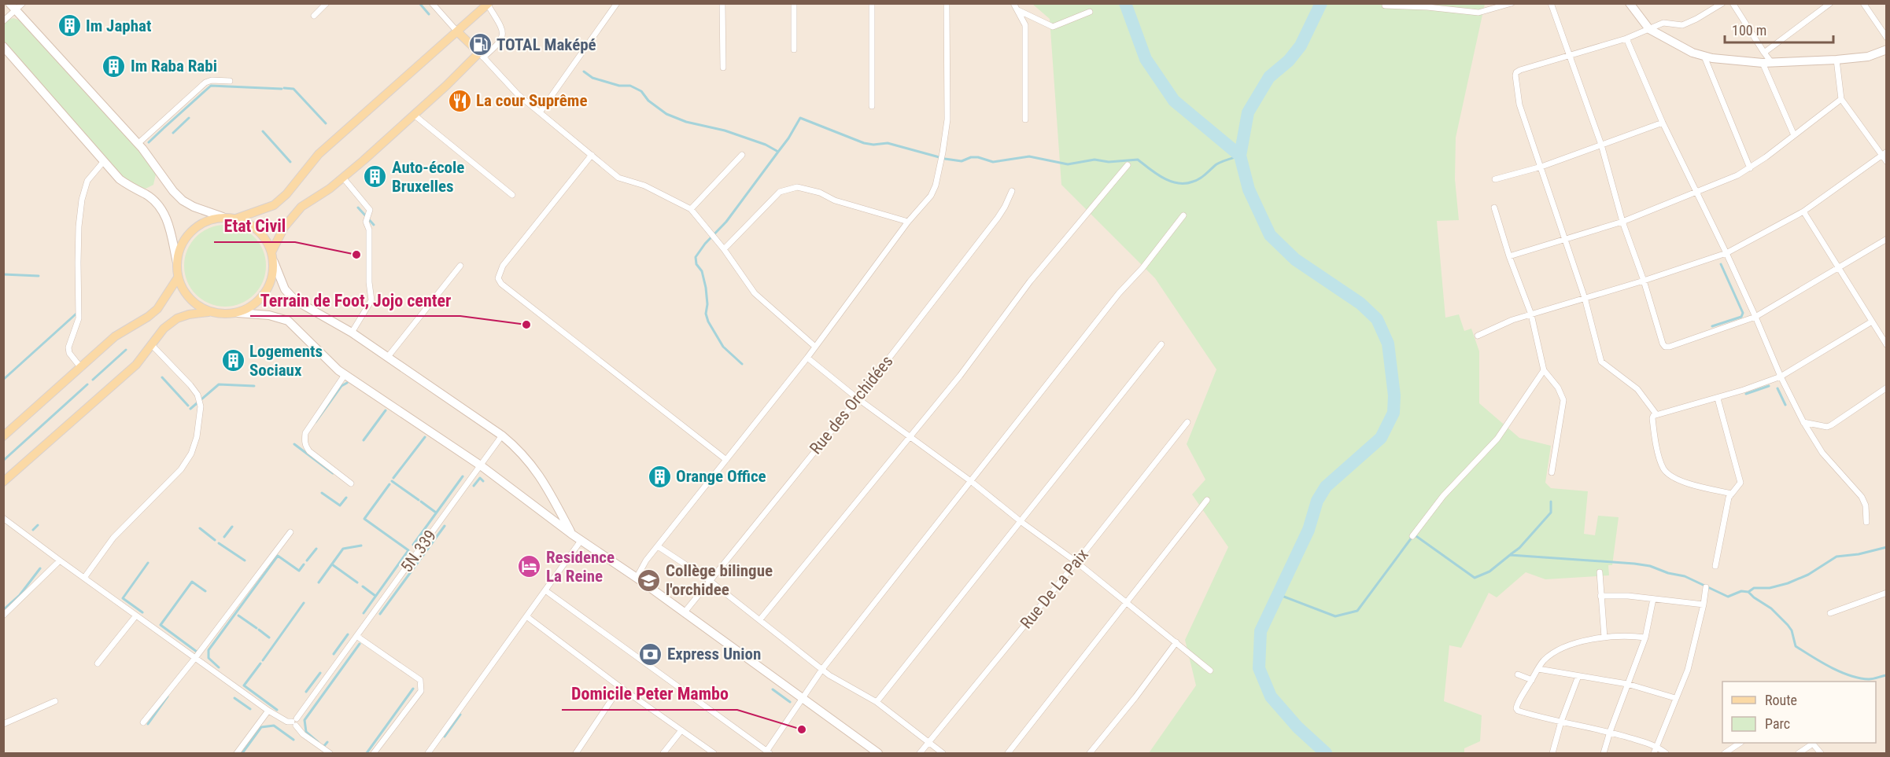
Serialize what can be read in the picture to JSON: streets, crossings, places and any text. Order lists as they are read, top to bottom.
{
  "streets": {
    "street": ["Rue des Orchidées", "5N.339", "Rue De La Paix"]
  },
  "places": {
    "building": [
      "Im Japhat",
      "Im Raba Rabi",
      "Auto-école Bruxelles",
      "Logements Sociaux",
      "Orange Office"
    ],
    "fuel station": ["TOTAL Maképé"],
    "restaurant": ["La cour Suprême"],
    "other": ["Etat Civil", "Terrain de Foot, Jojo center", "Domicile Peter Mambo"],
    "hotel": ["Residence La Reine"],
    "school or university": ["Collège bilingue l'orchidee"],
    "bank": ["Express Union"]
  },
  "legend": ["Route", "Parc"],
  "scale_bar": "100 m"
}
